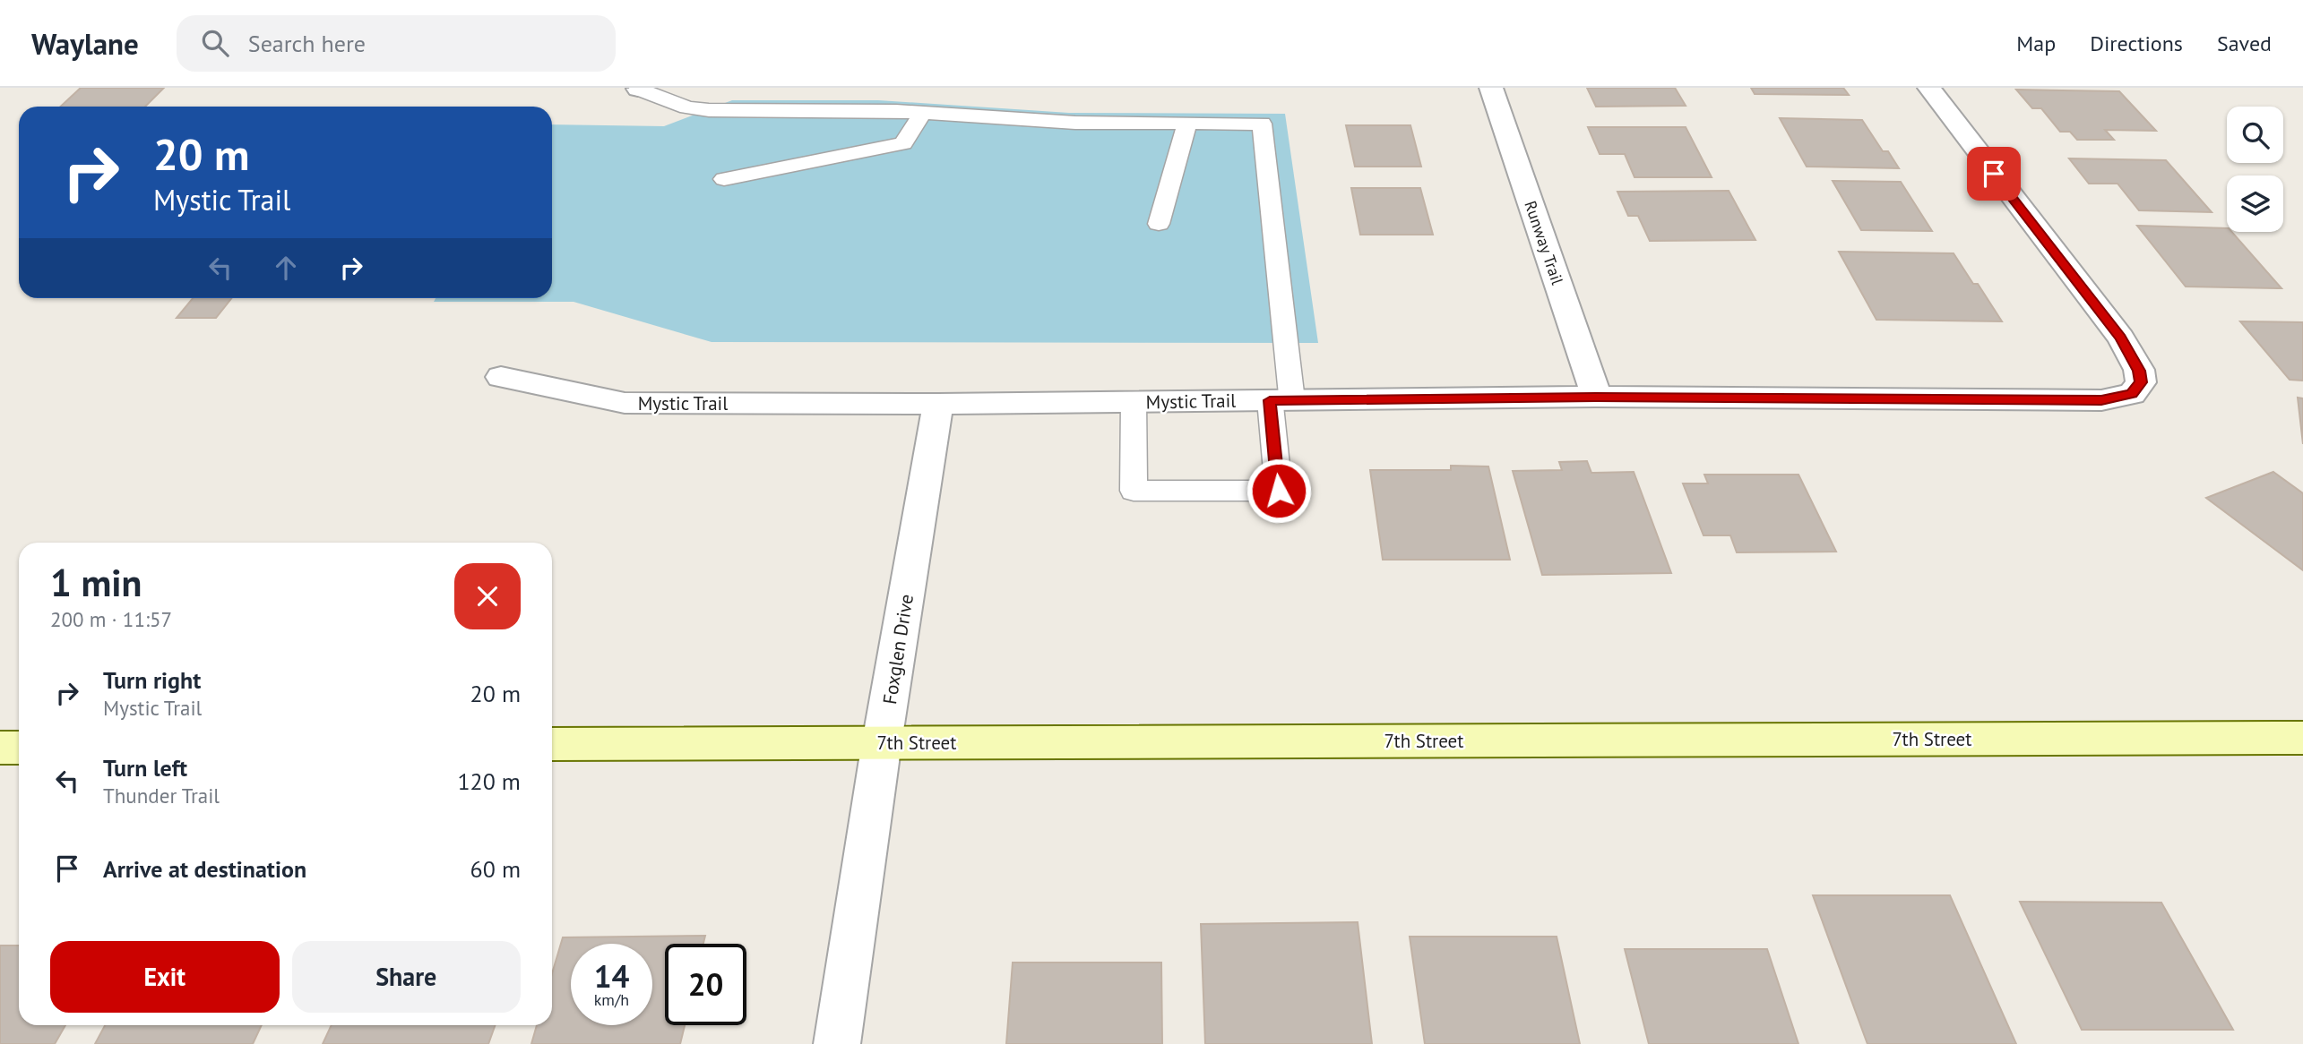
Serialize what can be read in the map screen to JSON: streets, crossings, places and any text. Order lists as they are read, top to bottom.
{
  "streets": {
    "street": [
      "Runway Trail",
      "Mystic Trail",
      "Foxglen Drive",
      "7th Street"
    ]
  },
  "crossings": [
    ["Runway Trail", "Mystic Trail"],
    ["Mystic Trail", "Foxglen Drive"],
    ["Foxglen Drive", "7th Street"]
  ],
  "page": {
    "header": "Waylane",
    "search": "Search here",
    "nav": ["Map", "Directions", "Saved"],
    "turn": ["20 m", "Mystic Trail"],
    "heading": ["1 min", "200 m · 11:57"],
    "list": [
      {
        "name": "Turn right",
        "note": "Mystic Trail",
        "value": "20 m"
      },
      {
        "name": "Turn left",
        "note": "Thunder Trail",
        "value": "120 m"
      },
      {
        "name": "Arrive at destination",
        "value": "60 m"
      }
    ],
    "buttons": ["Exit", "Share"],
    "speed": "14 km/h",
    "limit": "20"
  }
}
